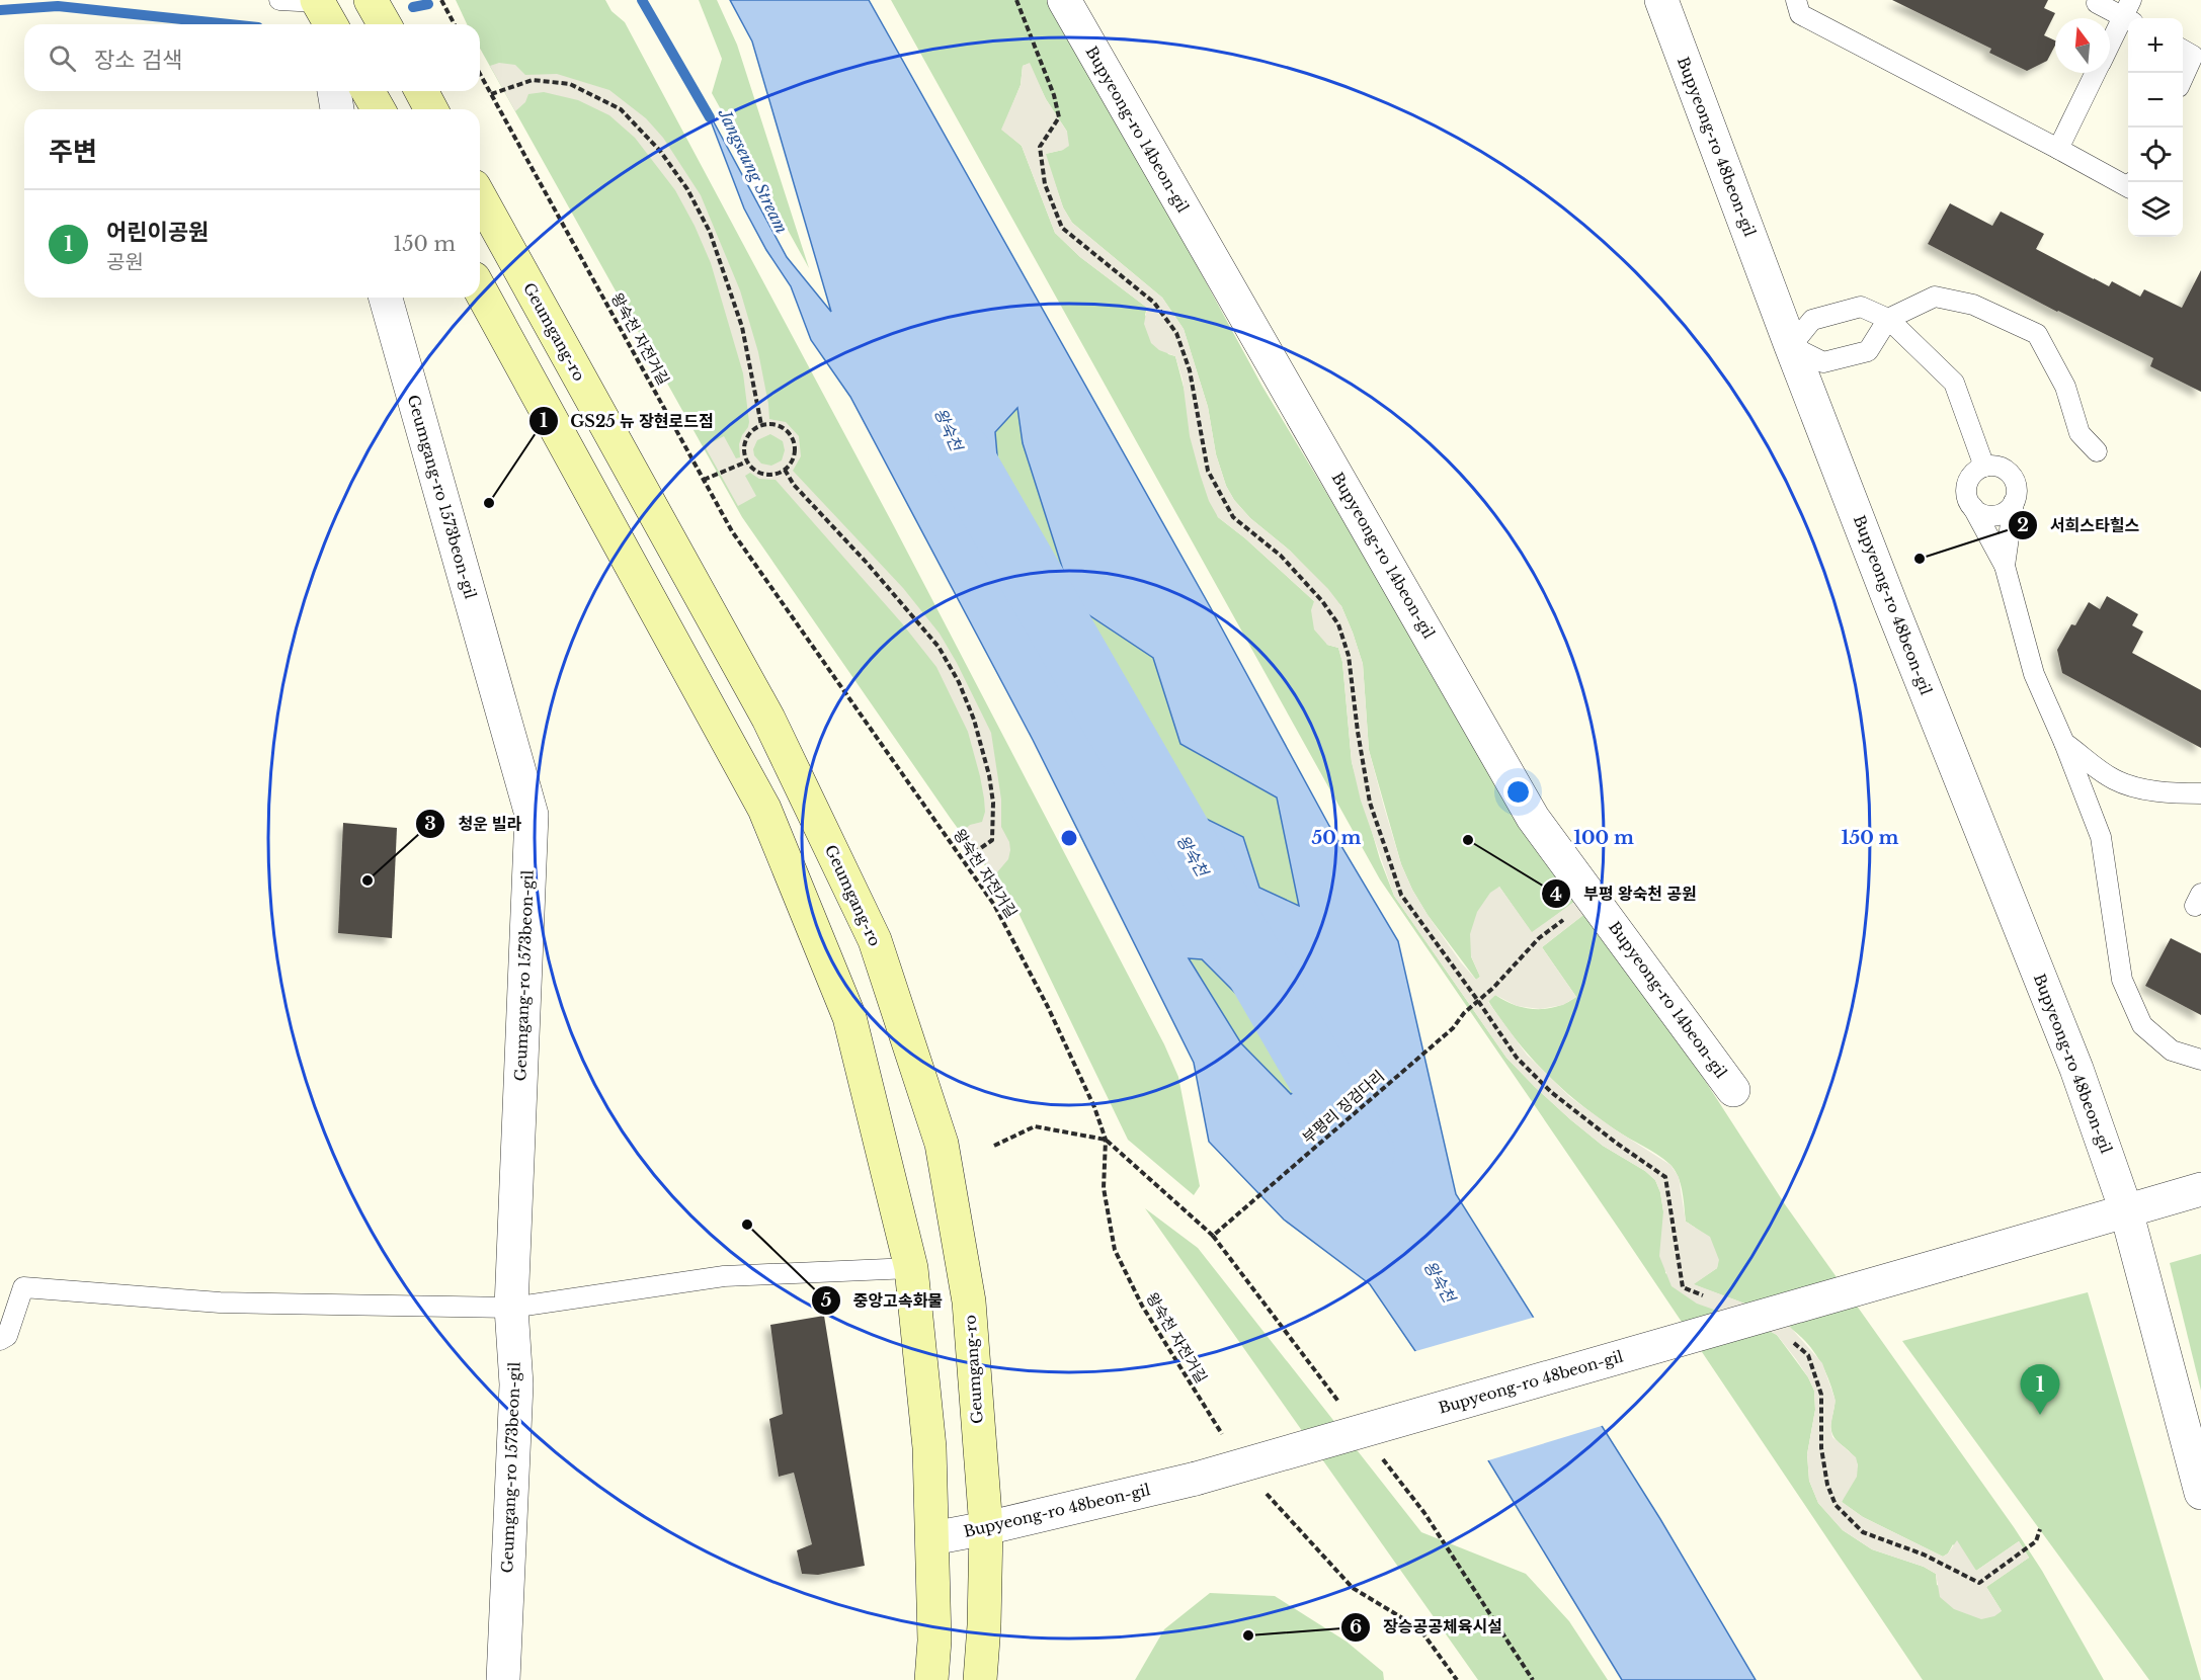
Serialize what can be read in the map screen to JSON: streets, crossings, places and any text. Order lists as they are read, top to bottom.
{
  "streets": {
    "main road": ["Geumgang-ro"],
    "street": ["Bupyeong-ro 14beon-gil", "Bupyeong-ro 48beon-gil", "Geumgang-ro 1573beon-gil"],
    "path": ["왕숙천 자전거길", "부평리 징검다리"]
  },
  "crossings": [
    ["Bupyeong-ro 48beon-gil", "Geumgang-ro"],
    ["왕숙천 자전거길", "부평리 징검다리"]
  ],
  "water": ["Jangseung Stream", "왕숙천"],
  "places": [
    "GS25 뉴 장현로드점",
    "서희스타힐스",
    "부평 왕숙천 공원",
    "청운 빌라",
    "중앙고속화물",
    "장승공공체육시설"
  ],
  "north": "top",
  "page": {
    "map_buttons": ["+", "−"],
    "search": "장소 검색",
    "heading": "주변",
    "list": [
      {
        "mark": "1",
        "name": "어린이공원",
        "note": "공원",
        "value": "150 m"
      }
    ],
    "pins": "1"
  },
  "rings": ["50 m", "100 m", "150 m"]
}
